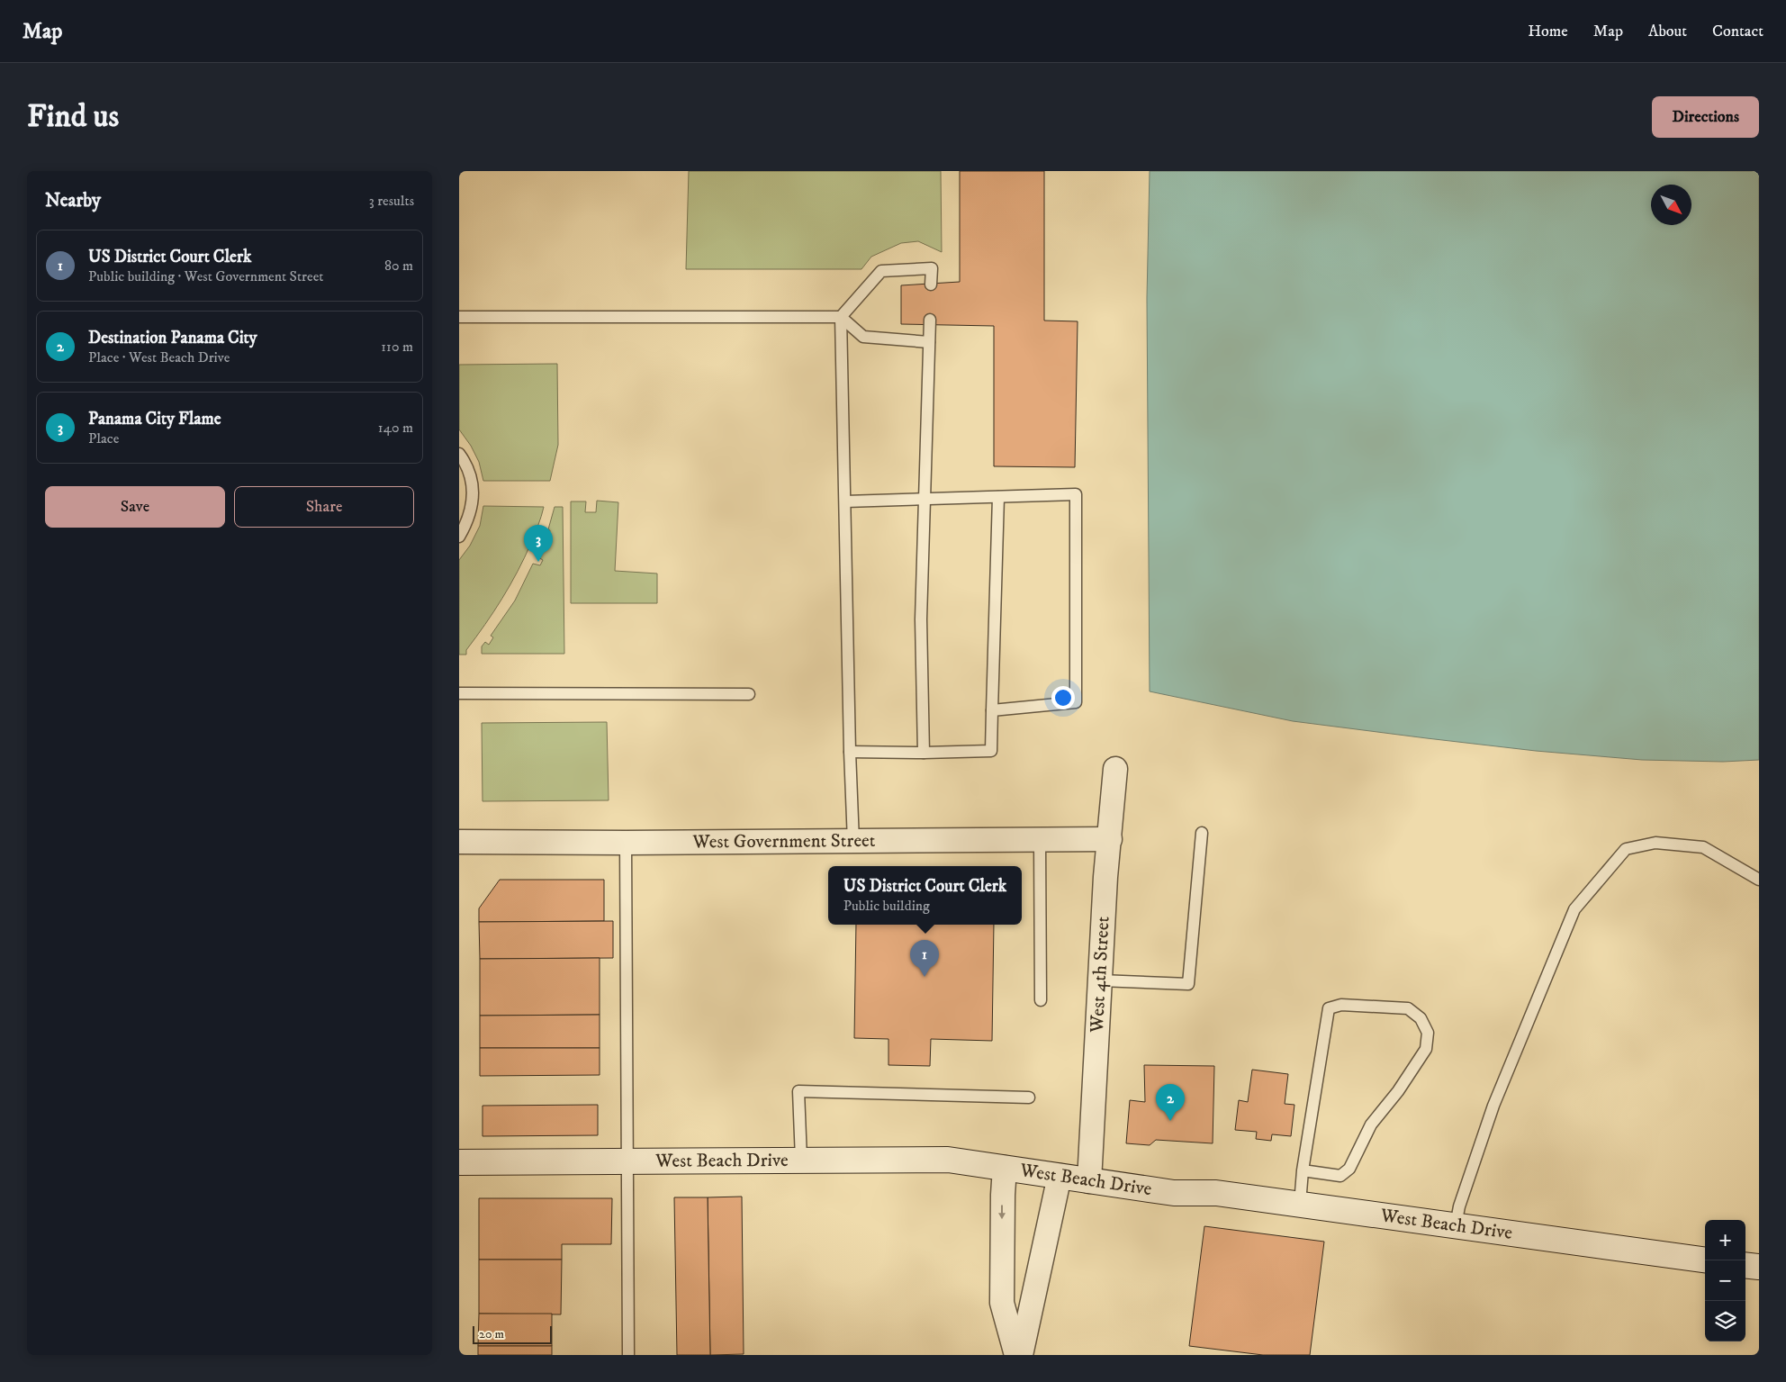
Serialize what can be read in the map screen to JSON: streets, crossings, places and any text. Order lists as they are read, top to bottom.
{
  "streets": {
    "street": ["West Government Street", "West 4th Street", "West Beach Drive"]
  },
  "crossings": [
    ["West Government Street", "West 4th Street"],
    ["West 4th Street", "West Beach Drive"]
  ],
  "scale_bar": "20 m",
  "north": "bottom right",
  "page": {
    "header": "Map",
    "nav": [
      "Home",
      "Map",
      "About",
      "Contact"
    ],
    "buttons": [
      "Directions",
      ["Save", "Share"]
    ],
    "title": "Find us",
    "heading": ["Nearby", "3 results"],
    "list": [
      {
        "mark": "1",
        "name": "US District Court Clerk",
        "note": "Public building · West Government Street",
        "value": "80 m"
      },
      {
        "mark": "2",
        "name": "Destination Panama City",
        "note": "Place · West Beach Drive",
        "value": "110 m"
      },
      {
        "mark": "3",
        "name": "Panama City Flame",
        "note": "Place",
        "value": "140 m"
      }
    ],
    "pins": ["3", "1", "2"],
    "popup": ["US District Court Clerk", "Public building"],
    "map_buttons": ["+", "−"],
    "scale": "20 m"
  }
}
